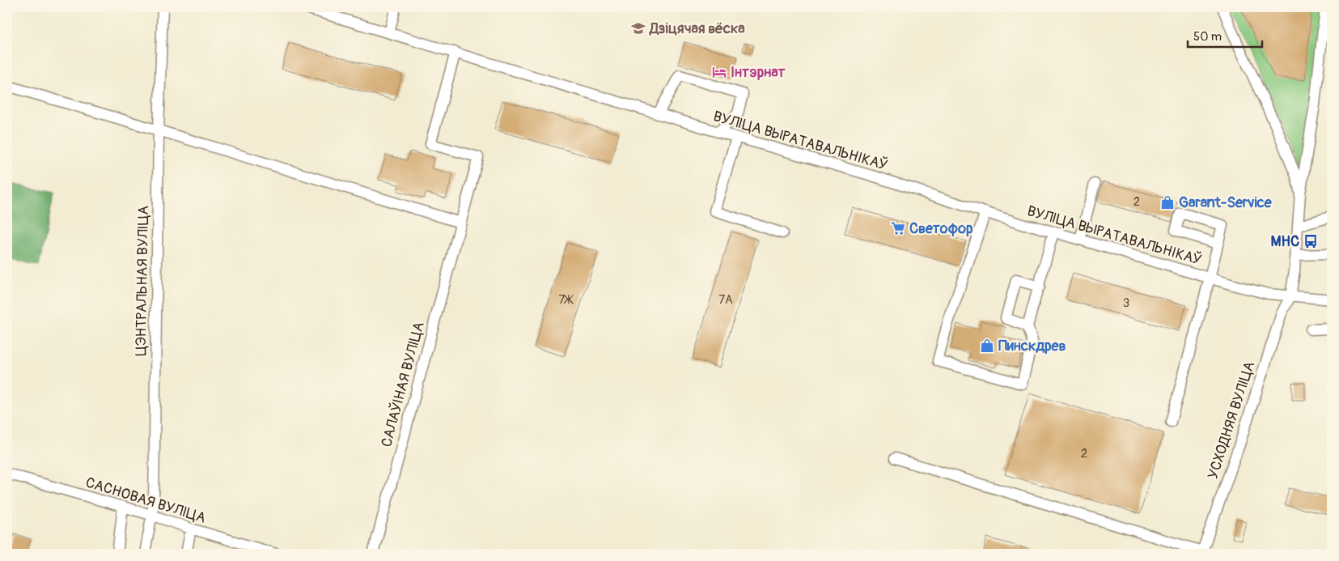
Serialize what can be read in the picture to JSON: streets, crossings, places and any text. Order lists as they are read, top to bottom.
{
  "streets": {
    "street": [
      "ВУЛІЦА ВЫРАТАВАЛЬНІКАЎ",
      "ЦЭНТРАЛЬНАЯ ВУЛІЦА",
      "САЛАЎІНАЯ ВУЛІЦА",
      "УСХОДНЯЯ ВУЛІЦА",
      "САСНОВАЯ ВУЛІЦА"
    ]
  },
  "crossings": [
    ["ВУЛІЦА ВЫРАТАВАЛЬНІКАЎ", "САЛАЎІНАЯ ВУЛІЦА"],
    ["ВУЛІЦА ВЫРАТАВАЛЬНІКАЎ", "УСХОДНЯЯ ВУЛІЦА"],
    ["ЦЭНТРАЛЬНАЯ ВУЛІЦА", "САСНОВАЯ ВУЛІЦА"]
  ],
  "places": {
    "school or university": ["Дзіцячая вёска"],
    "hotel": ["Інтэрнат"],
    "shop": ["Garant-Service", "Пинскдрев"],
    "supermarket": ["Светофор"],
    "bus stop": ["МНС"]
  },
  "house_numbers": [
    "2",
    "7Ж",
    "7А",
    "3",
    "2"
  ],
  "scale_bar": "50 m"
}
